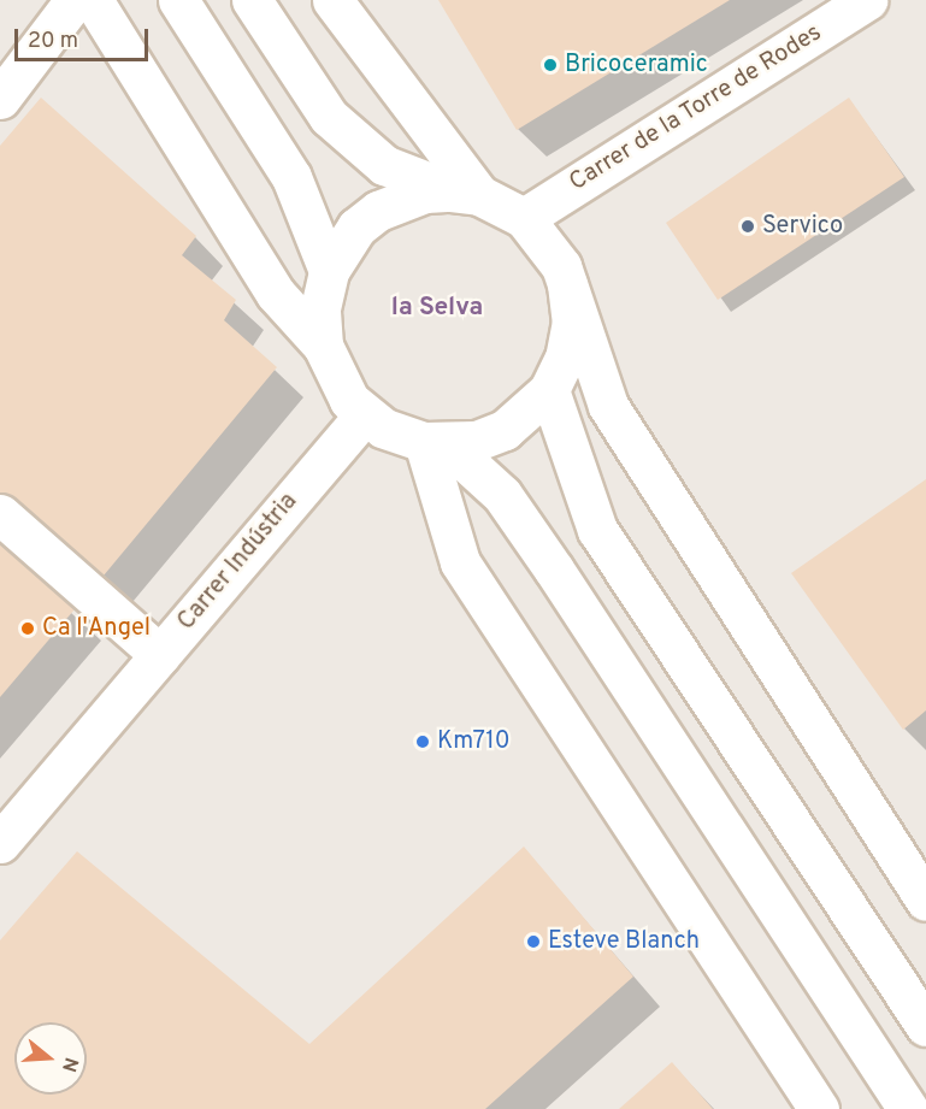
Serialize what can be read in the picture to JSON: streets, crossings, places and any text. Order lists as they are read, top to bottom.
{
  "streets": {
    "main road": ["Carrer de la Torre de Rodes", "Carrer Indústria"]
  },
  "crossings": [
    ["Carrer de la Torre de Rodes", "Carrer Indústria"]
  ],
  "districts": ["la Selva"],
  "places": [
    "Bricoceramic",
    "Servico",
    "Ca l'Angel",
    "Km710",
    "Esteve Blanch"
  ],
  "scale_bar": "20 m",
  "north": "right"
}
